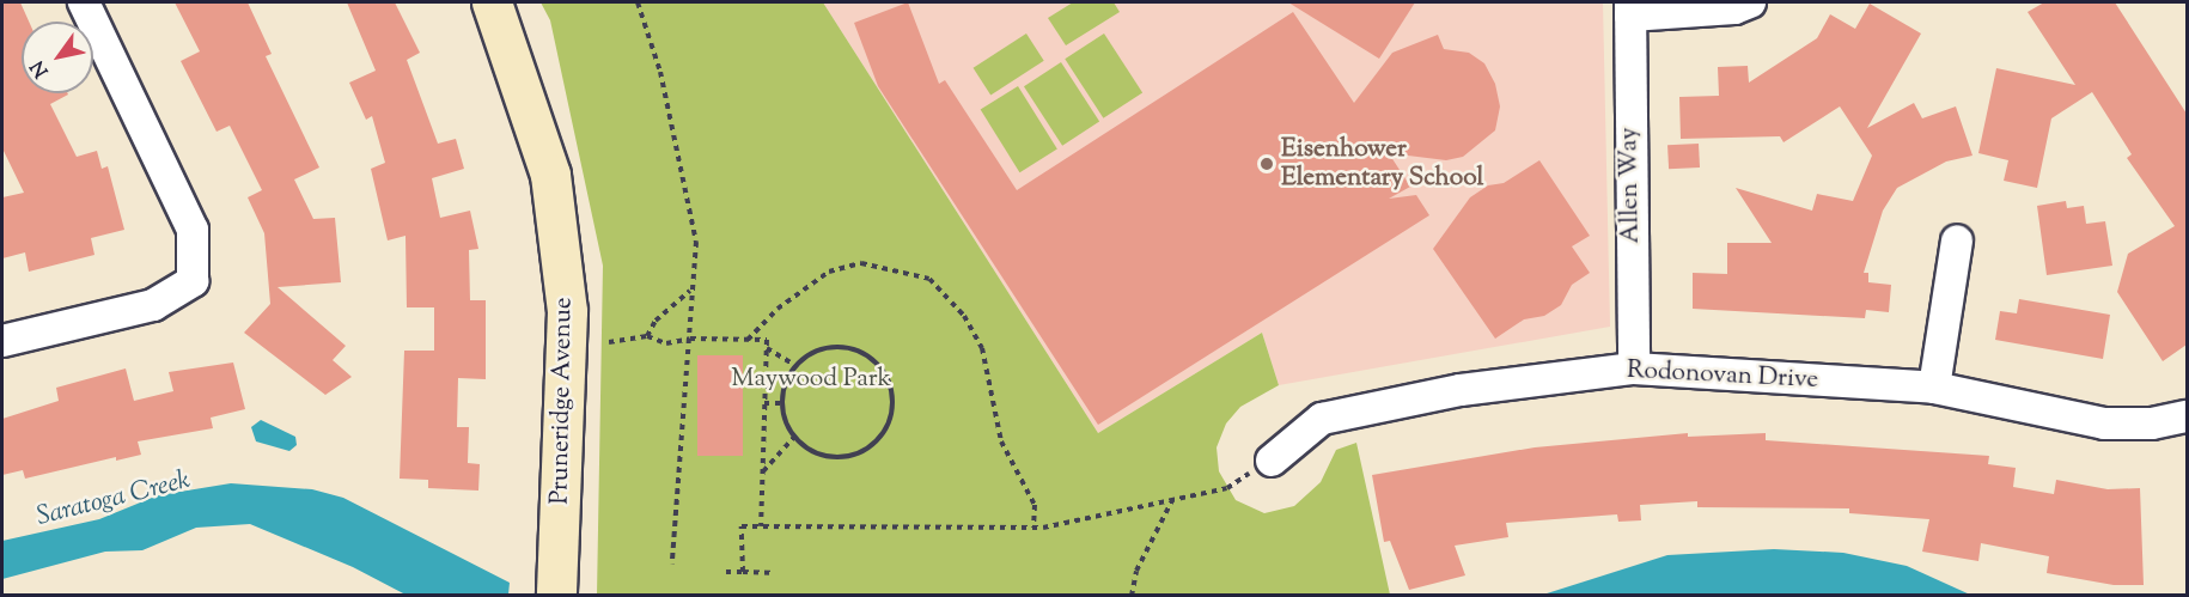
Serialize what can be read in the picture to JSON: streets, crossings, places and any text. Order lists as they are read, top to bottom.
{
  "streets": {
    "main road": ["Pruneridge Avenue"],
    "street": ["Allen Way", "Rodonovan Drive"]
  },
  "crossings": [
    ["Allen Way", "Rodonovan Drive"]
  ],
  "water": ["Saratoga Creek"],
  "parks": ["Maywood Park"],
  "places": ["Eisenhower Elementary School"],
  "north": "bottom left"
}
